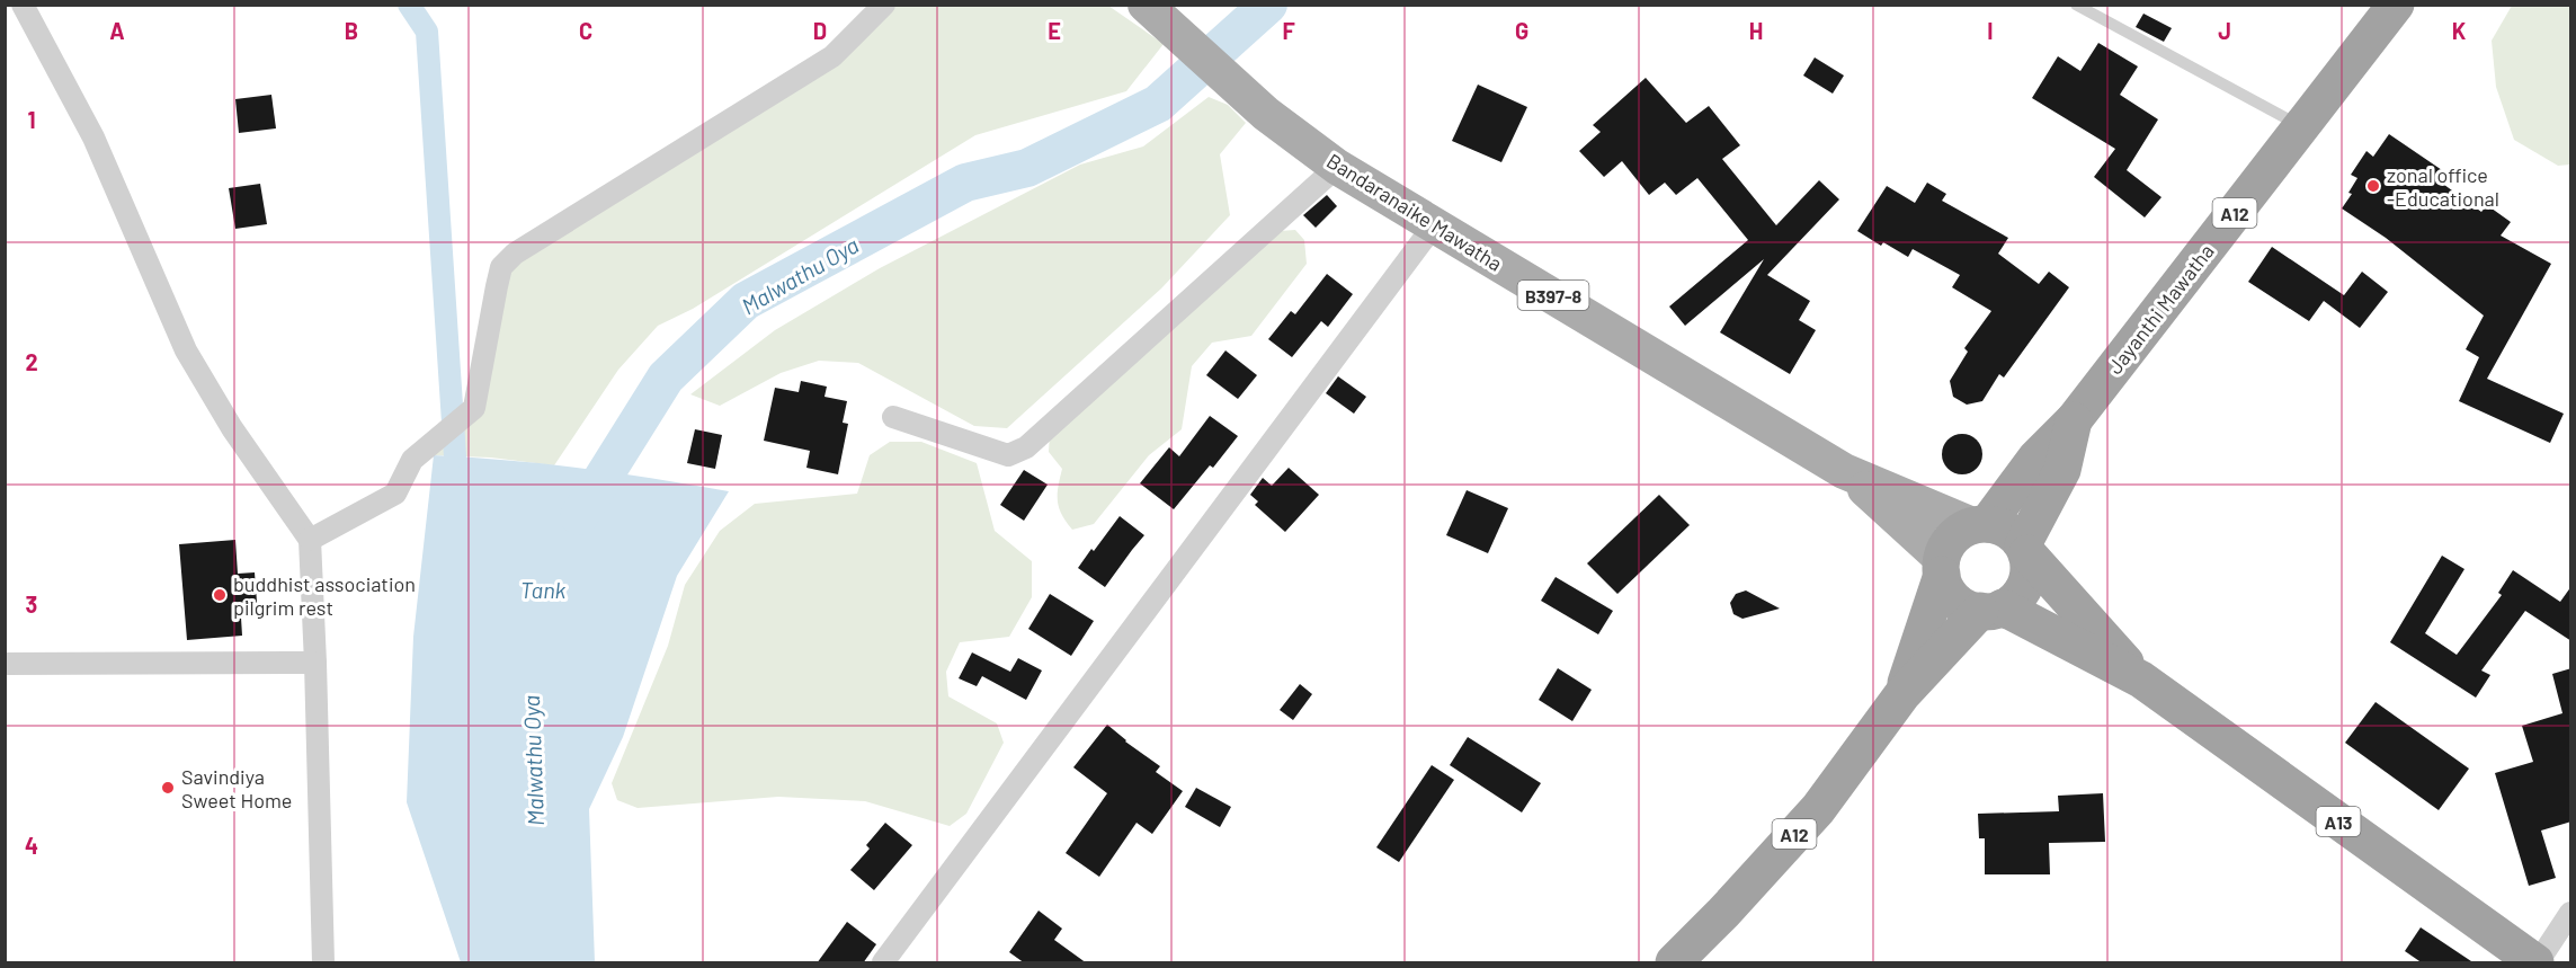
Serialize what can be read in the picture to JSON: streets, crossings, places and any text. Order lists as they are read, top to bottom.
{
  "streets": {
    "highway": ["A12", "Jayanthi Mawatha", "A13"],
    "main road": ["Bandaranaike Mawatha", "B397-8"]
  },
  "crossings": [
    ["Bandaranaike Mawatha", "A12"],
    ["Bandaranaike Mawatha", "Jayanthi Mawatha"],
    ["Bandaranaike Mawatha", "A13"],
    ["A12", "Jayanthi Mawatha"],
    ["A12", "A13"],
    ["Jayanthi Mawatha", "A13"]
  ],
  "water": ["Malwathu Oya", "Tank"],
  "places": ["zonal office -Educational", "buddhist association pilgrim rest", "Savindiya Sweet Home"],
  "grid": {
    "columns": [
      "A",
      "B",
      "C",
      "D",
      "E",
      "F",
      "G",
      "H",
      "I",
      "J",
      "K"
    ],
    "rows": [
      "1",
      "2",
      "3",
      "4"
    ]
  }
}
